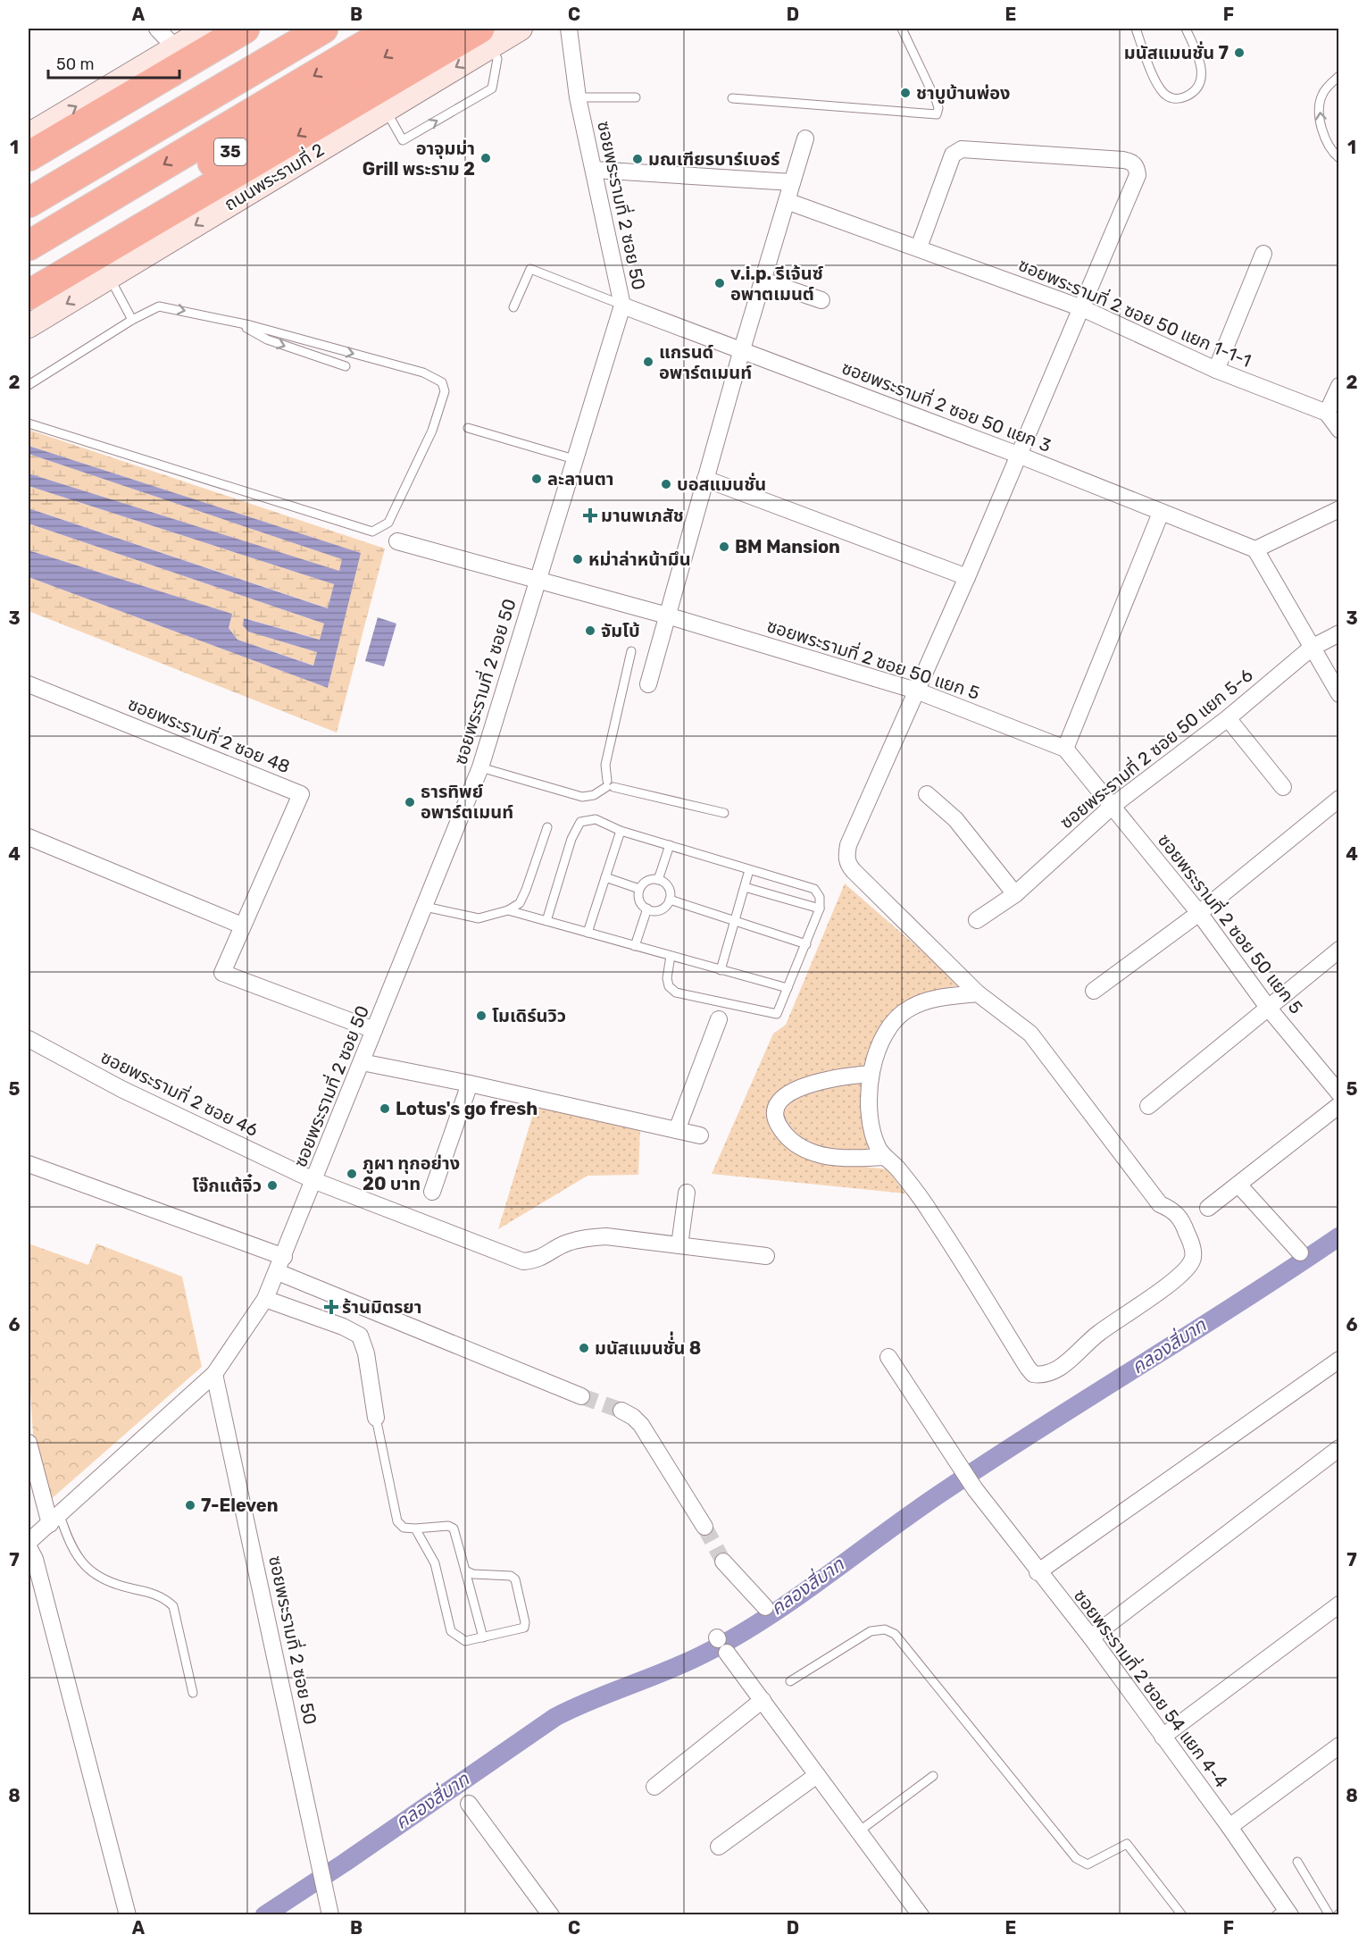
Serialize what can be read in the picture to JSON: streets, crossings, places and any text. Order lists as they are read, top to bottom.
{
  "streets": {
    "highway": ["35"],
    "main road": ["ถนนพระรามที่ 2"],
    "street": [
      "ซอยพระรามที่ 2 ซอย 50",
      "ซอยพระรามที่ 2 ซอย 50 แยก 1-1-1",
      "ซอยพระรามที่ 2 ซอย 50 แยก 3",
      "ซอยพระรามที่ 2 ซอย 50 แยก 5",
      "ซอยพระรามที่ 2 ซอย 48",
      "ซอยพระรามที่ 2 ซอย 50 แยก 5-6",
      "ซอยพระรามที่ 2 ซอย 46",
      "ซอยพระรามที่ 2 ซอย 54 แยก 4-4"
    ]
  },
  "crossings": [
    ["ซอยพระรามที่ 2 ซอย 50", "ซอยพระรามที่ 2 ซอย 50 แยก 3"],
    ["ซอยพระรามที่ 2 ซอย 50", "ซอยพระรามที่ 2 ซอย 50 แยก 5"],
    ["ซอยพระรามที่ 2 ซอย 50", "ซอยพระรามที่ 2 ซอย 48"],
    ["ซอยพระรามที่ 2 ซอย 50", "ซอยพระรามที่ 2 ซอย 46"],
    ["ซอยพระรามที่ 2 ซอย 50 แยก 5", "ซอยพระรามที่ 2 ซอย 50 แยก 5-6"]
  ],
  "water": ["คลองสี่บาท"],
  "places": {
    "other": [
      "มนัสแมนชั่น 7",
      "ชาบูบ้านพ่อง",
      "อาจุมม่า Grill พระราม 2",
      "มณเฑียรบาร์เบอร์",
      "v.i.p. รีเจ้นซ์ อพาตเมนต์",
      "แกรนด์ อพาร์ตเมนท์",
      "ละลานตา",
      "บอสแมนชั่น",
      "BM Mansion",
      "หม่าล่าหน้ามึน",
      "จัมโบ้",
      "ธารทิพย์ อพาร์ตเมนท์",
      "โมเดิร์นวิว",
      "Lotus's go fresh",
      "ภูผา ทุกอย่าง 20 บาท",
      "โจ๊กแต้จิ๋ว",
      "มนัสแมนชั่่น 8",
      "7-Eleven"
    ],
    "health": ["มานพเภสัช", "ร้านมิตรยา"]
  },
  "scale_bar": "50 m",
  "grid": {
    "columns": [
      "A",
      "B",
      "C",
      "D",
      "E",
      "F"
    ],
    "rows": [
      "1",
      "2",
      "3",
      "4",
      "5",
      "6",
      "7",
      "8"
    ]
  }
}
